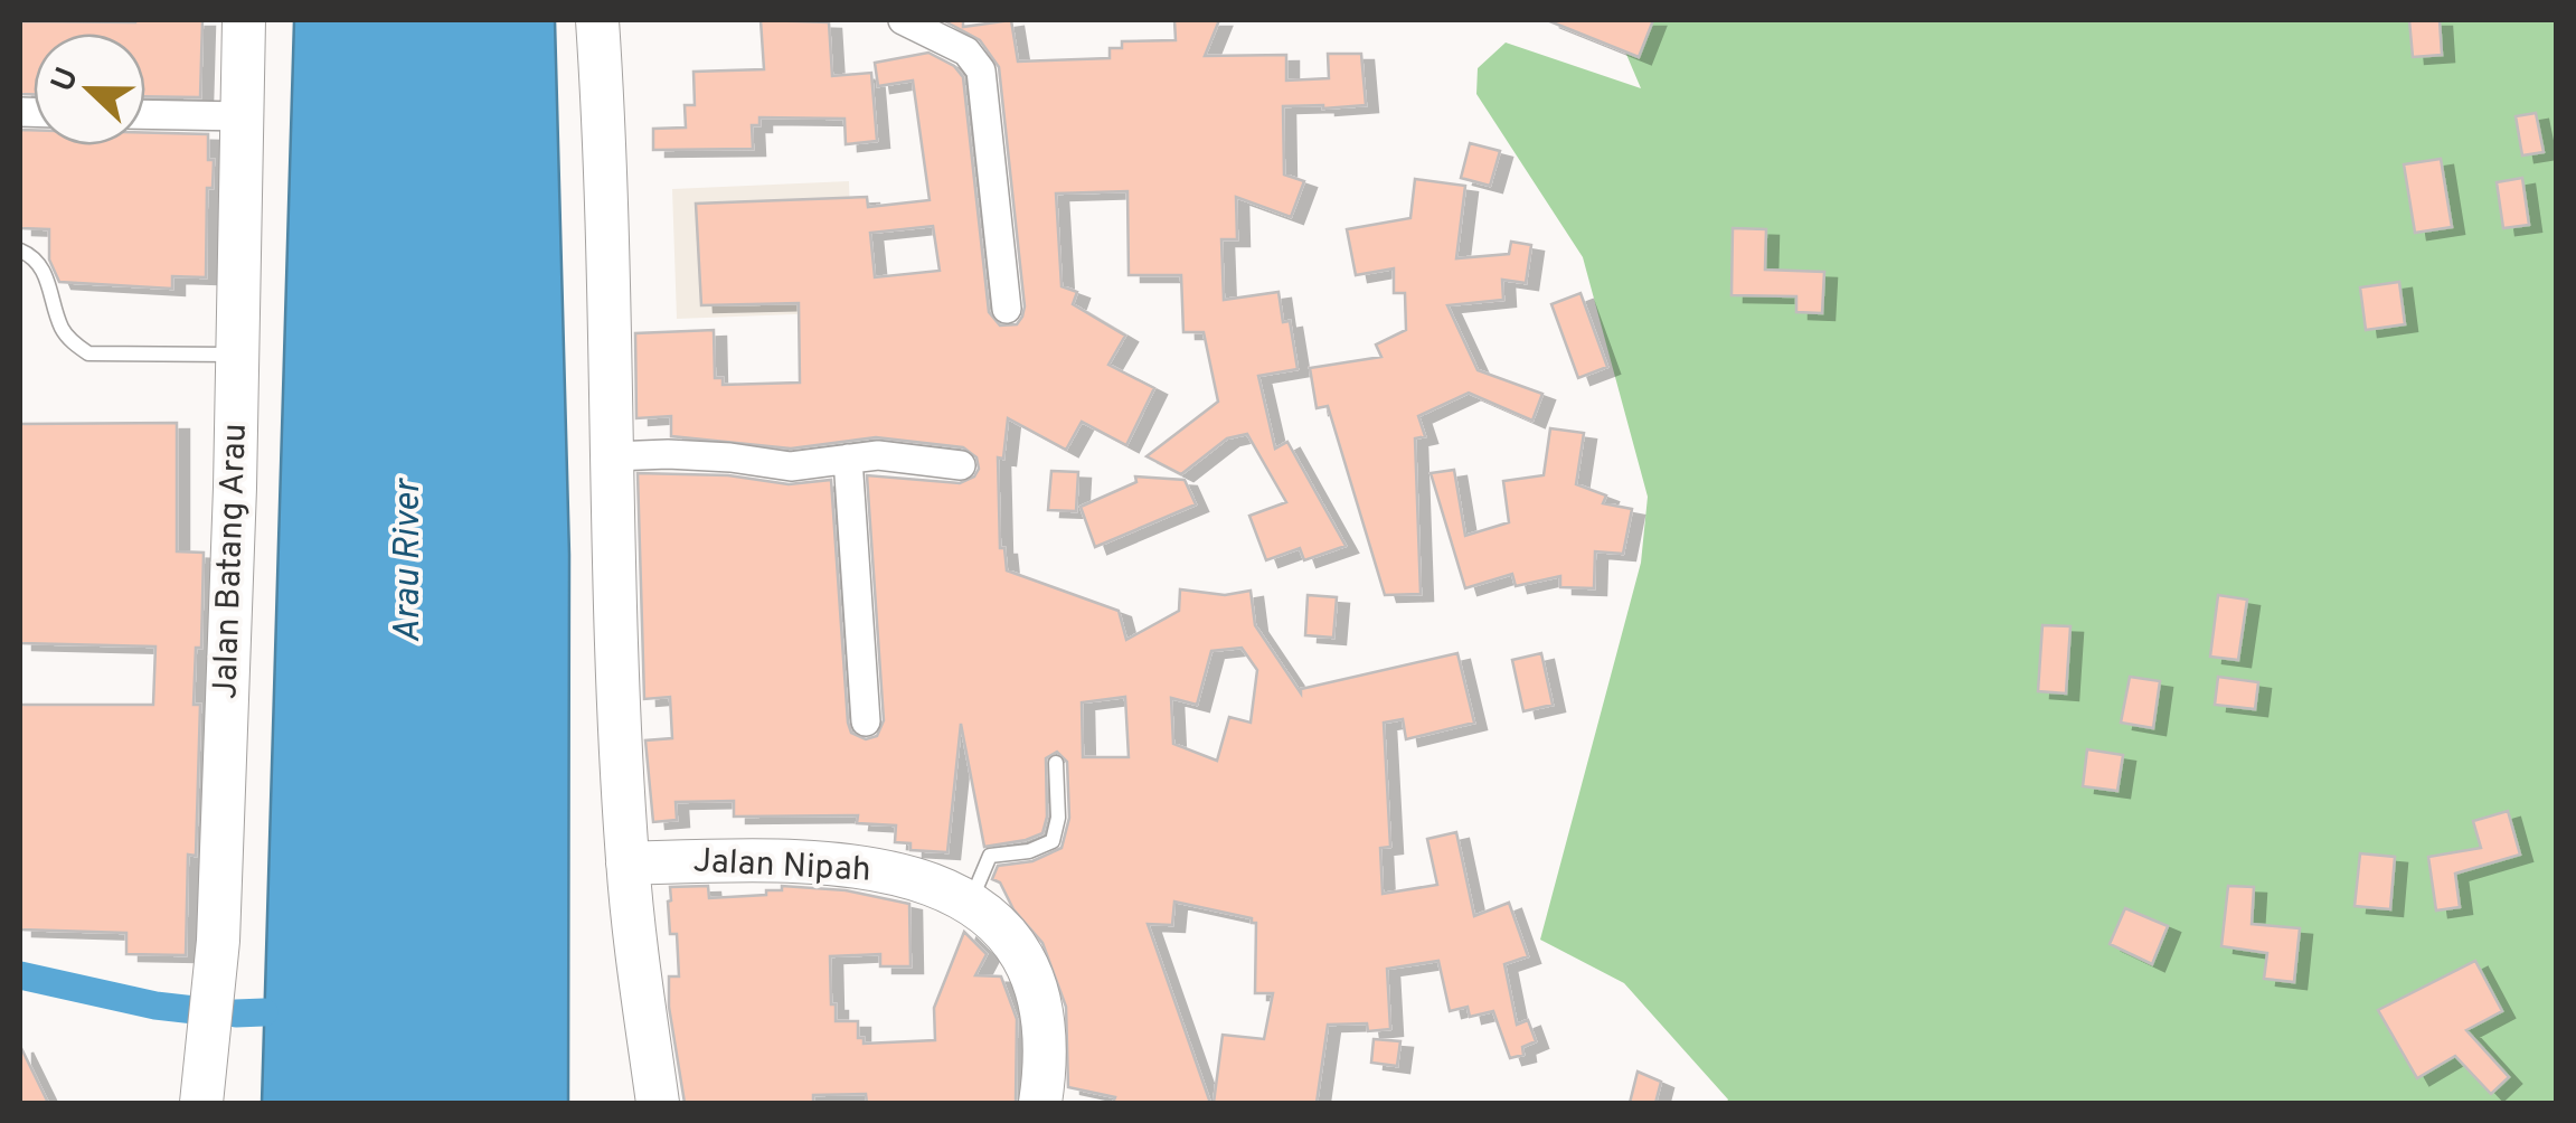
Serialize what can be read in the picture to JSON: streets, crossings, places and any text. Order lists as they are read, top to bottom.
{
  "streets": {
    "street": ["Jalan Batang Arau", "Jalan Nipah"]
  },
  "water": ["Arau River"],
  "north": "left"
}
